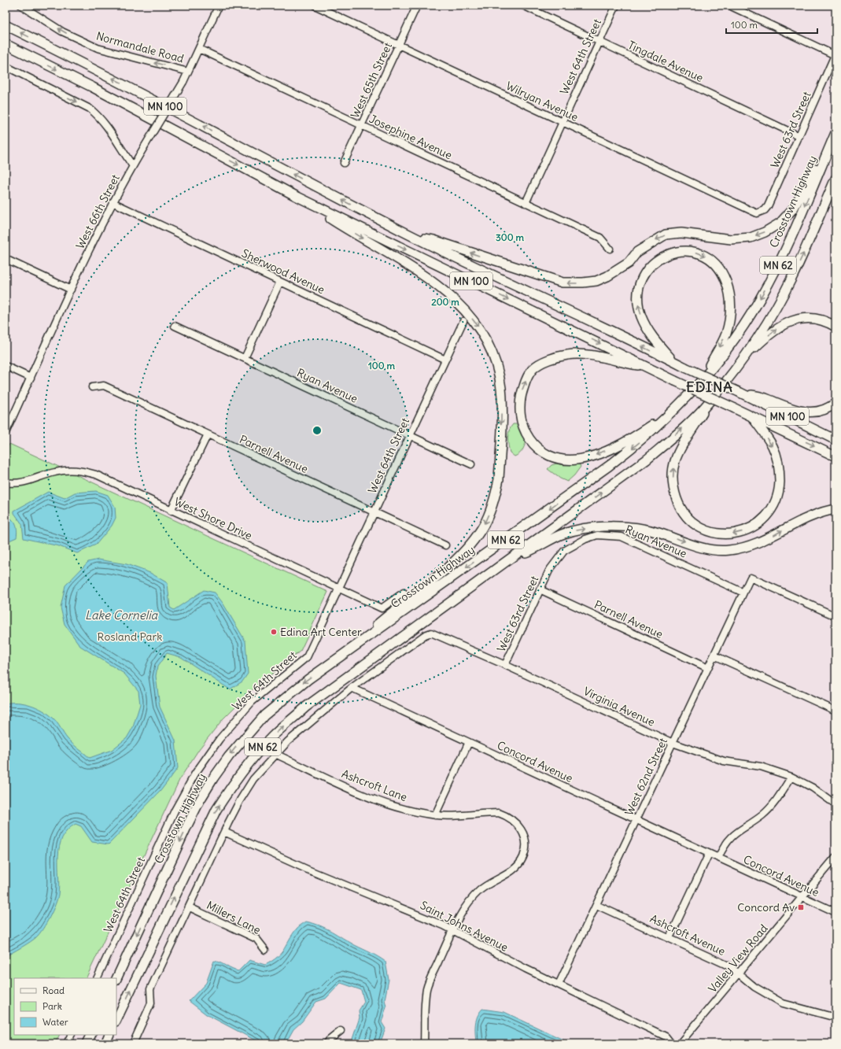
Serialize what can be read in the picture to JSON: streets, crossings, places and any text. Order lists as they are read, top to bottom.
{
  "streets": {
    "highway": ["MN 100", "Crosstown Highway", "MN 62"],
    "street": [
      "Normandale Road",
      "West 64th Street",
      "Tingdale Avenue",
      "West 65th Street",
      "Wilryan Avenue",
      "West 63rd Street",
      "Josephine Avenue",
      "West 66th Street",
      "Sherwood Avenue",
      "Ryan Avenue",
      "Parnell Avenue",
      "West Shore Drive",
      "Virginia Avenue",
      "Concord Avenue",
      "West 62nd Street",
      "Ashcroft Lane",
      "Millers Lane",
      "Saint Johns Avenue",
      "Ashcroft Avenue",
      "Valley View Road"
    ]
  },
  "crossings": [
    ["Normandale Road", "West 66th Street"],
    ["West 64th Street", "Tingdale Avenue"],
    ["West 64th Street", "Wilryan Avenue"],
    ["West 64th Street", "Josephine Avenue"],
    ["West 64th Street", "Sherwood Avenue"],
    ["West 64th Street", "Ryan Avenue"],
    ["West 64th Street", "Parnell Avenue"],
    ["West 64th Street", "West Shore Drive"],
    ["Tingdale Avenue", "West 63rd Street"],
    ["West 65th Street", "Wilryan Avenue"],
    ["West 65th Street", "Josephine Avenue"],
    ["Wilryan Avenue", "West 63rd Street"],
    ["West 63rd Street", "Ryan Avenue"],
    ["West 63rd Street", "Parnell Avenue"],
    ["West 63rd Street", "Virginia Avenue"],
    ["Josephine Avenue", "West 66th Street"],
    ["West 66th Street", "Sherwood Avenue"],
    ["Ryan Avenue", "West 62nd Street"],
    ["Parnell Avenue", "West 62nd Street"],
    ["Virginia Avenue", "Concord Avenue"],
    ["Virginia Avenue", "West 62nd Street"],
    ["Concord Avenue", "West 62nd Street"],
    ["Concord Avenue", "Valley View Road"],
    ["West 62nd Street", "Saint Johns Avenue"],
    ["West 62nd Street", "Ashcroft Avenue"],
    ["Ashcroft Lane", "Saint Johns Avenue"],
    ["Ashcroft Avenue", "Valley View Road"]
  ],
  "one_way": ["Normandale Road"],
  "districts": ["EDINA"],
  "water": ["Lake Cornelia"],
  "parks": ["Rosland Park"],
  "places": {
    "other": ["Edina Art Center"],
    "transit": ["Concord Av"]
  },
  "legend": ["Road", "Park", "Water"],
  "scale_bar": "100 m",
  "rings": ["300 m", "200 m", "100 m"]
}
